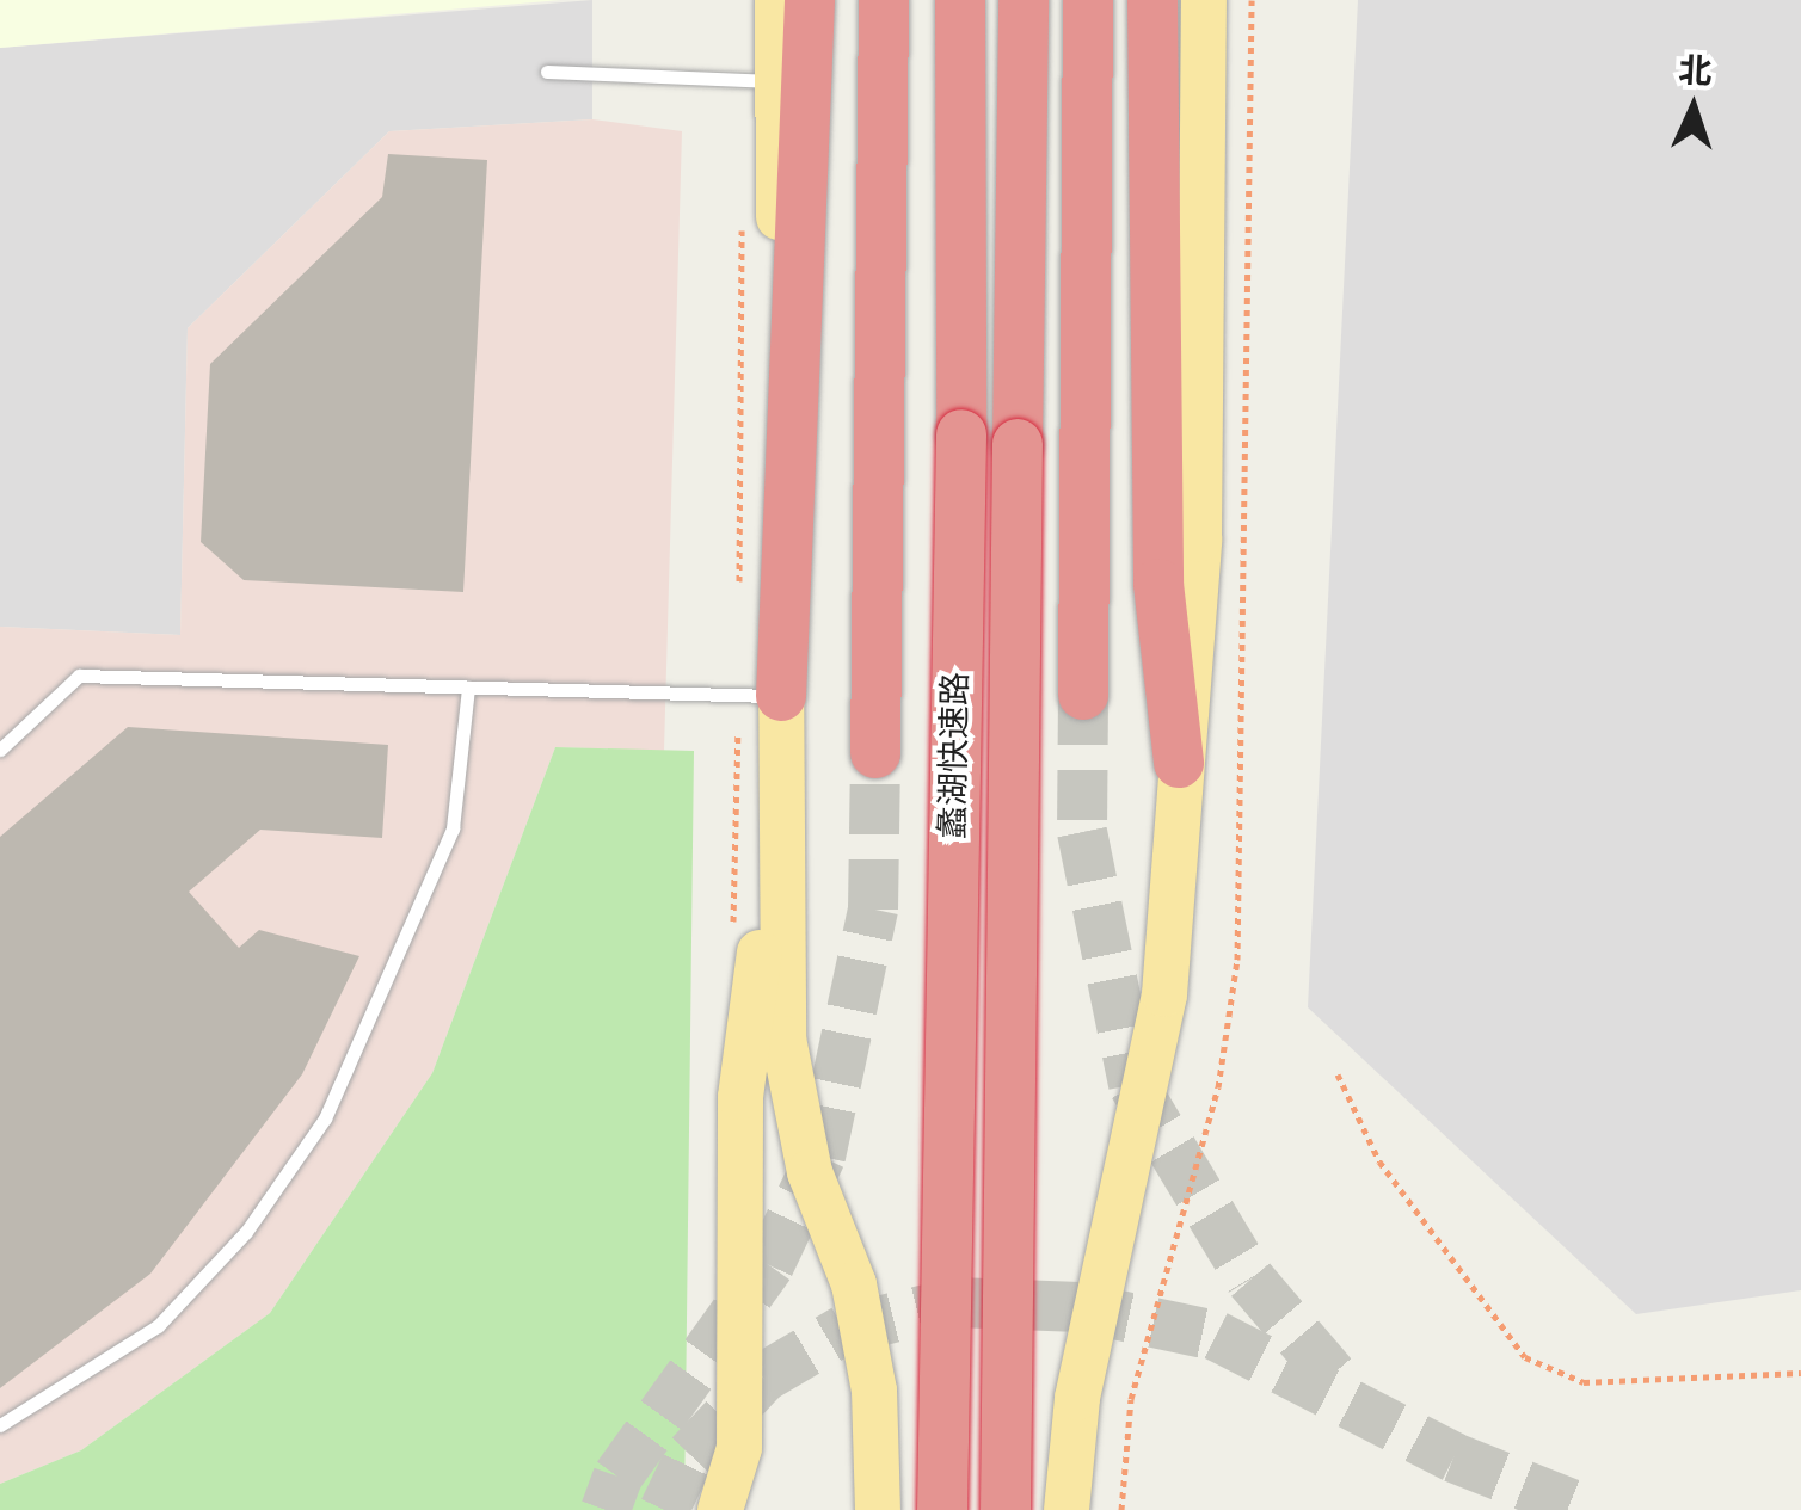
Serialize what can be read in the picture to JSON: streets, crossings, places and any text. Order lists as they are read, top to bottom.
{
  "streets": {
    "highway": ["蠡湖快速路"]
  },
  "north": "top"
}
